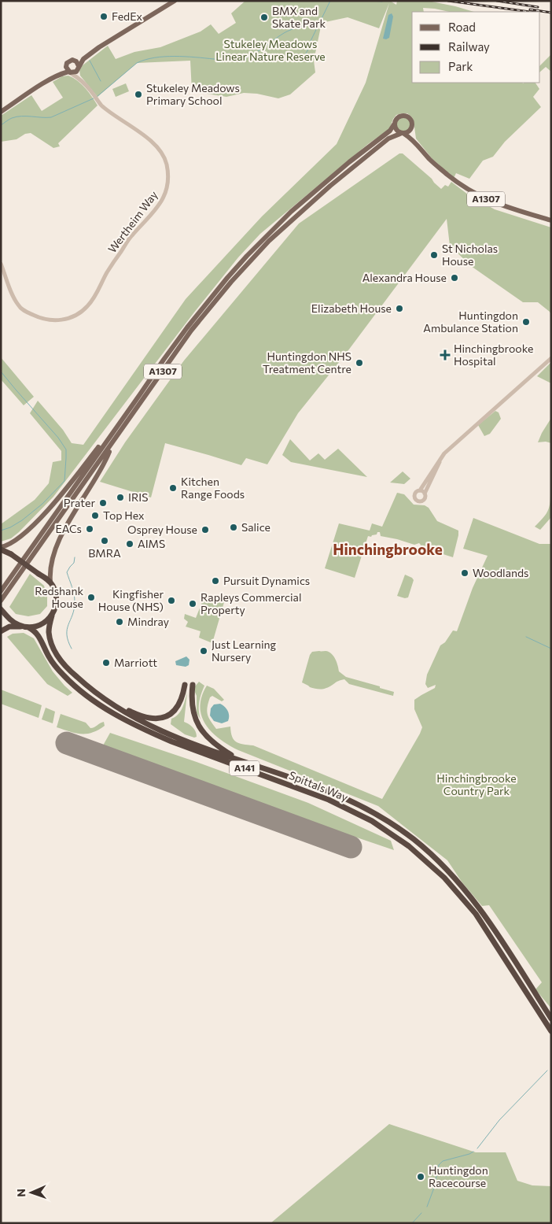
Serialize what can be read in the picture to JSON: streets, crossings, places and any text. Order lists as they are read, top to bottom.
{
  "streets": {
    "highway": ["A141", "Spittals Way"],
    "main road": ["A1307"],
    "street": ["Wertheim Way"]
  },
  "crossings": [
    ["A1307", "Spittals Way"]
  ],
  "districts": ["Hinchingbrooke"],
  "parks": ["Stukeley Meadows Linear Nature Reserve", "Hinchingbrooke Country Park"],
  "places": {
    "other": [
      "FedEx",
      "BMX and Skate Park",
      "Stukeley Meadows Primary School",
      "St Nicholas House",
      "Alexandra House",
      "Elizabeth House",
      "Huntingdon Ambulance Station",
      "Huntingdon NHS Treatment Centre",
      "Kitchen Range Foods",
      "IRIS",
      "Prater",
      "Top Hex",
      "Salice",
      "EACs",
      "Osprey House",
      "BMRA",
      "AIMS",
      "Woodlands",
      "Pursuit Dynamics",
      "Redshank House",
      "Kingfisher House (NHS)",
      "Rapleys Commercial Property",
      "Mindray",
      "Just Learning Nursery",
      "Marriott",
      "Huntingdon Racecourse"
    ],
    "health": ["Hinchingbrooke Hospital"]
  },
  "legend": ["Road", "Railway", "Park"],
  "north": "left"
}
